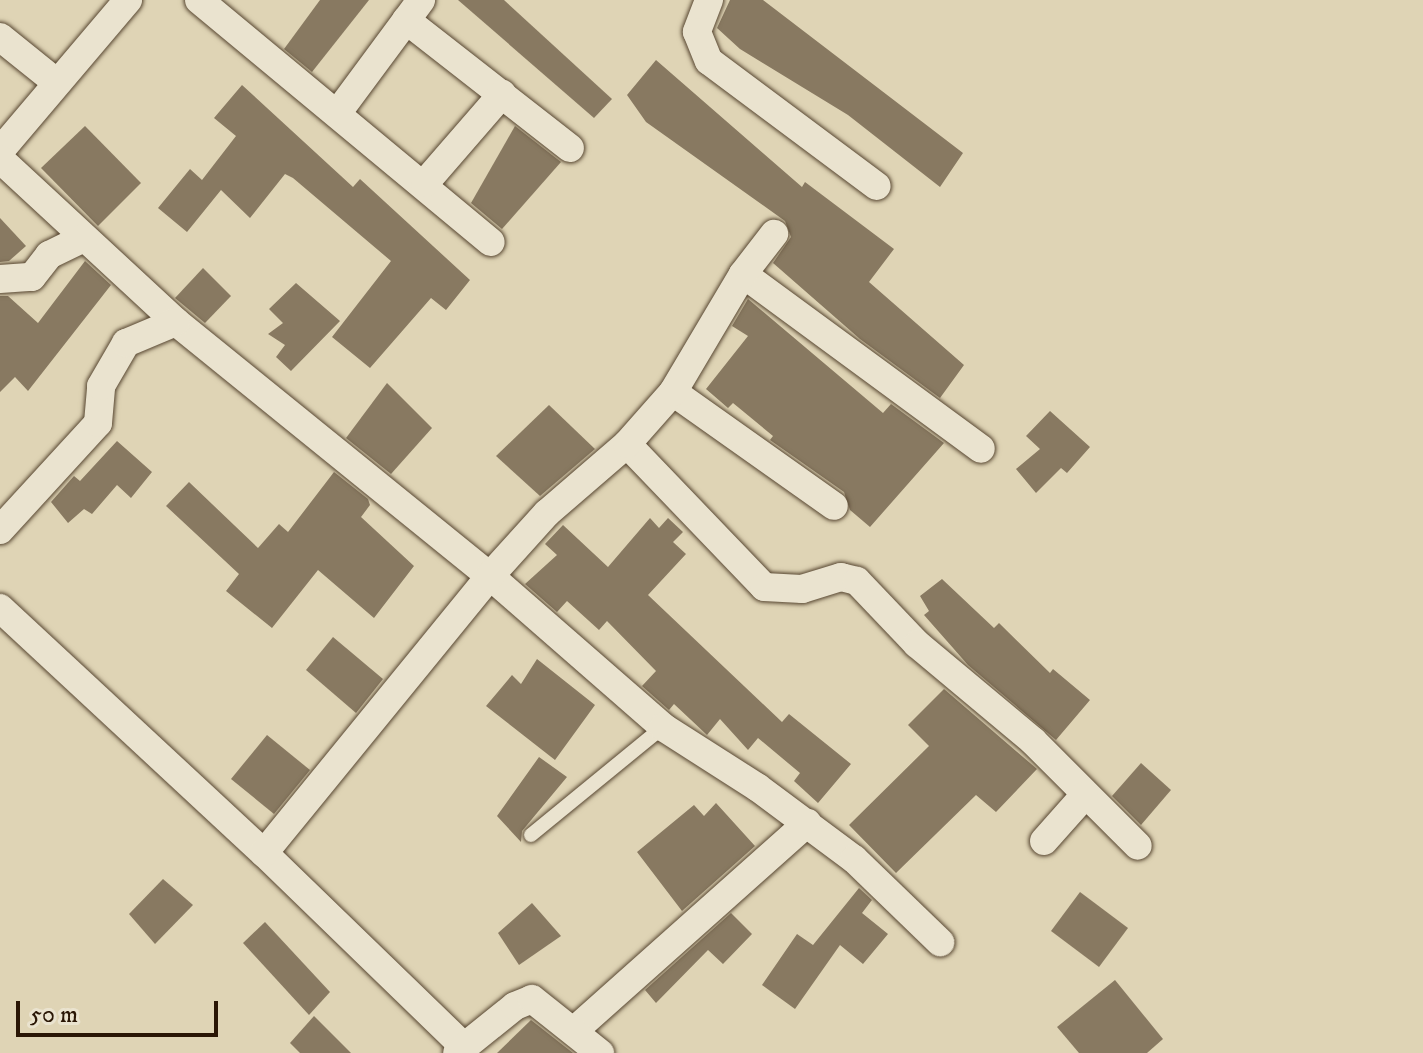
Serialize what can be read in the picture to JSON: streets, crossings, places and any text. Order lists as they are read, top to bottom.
{
  "scale_bar": "50 m"
}
